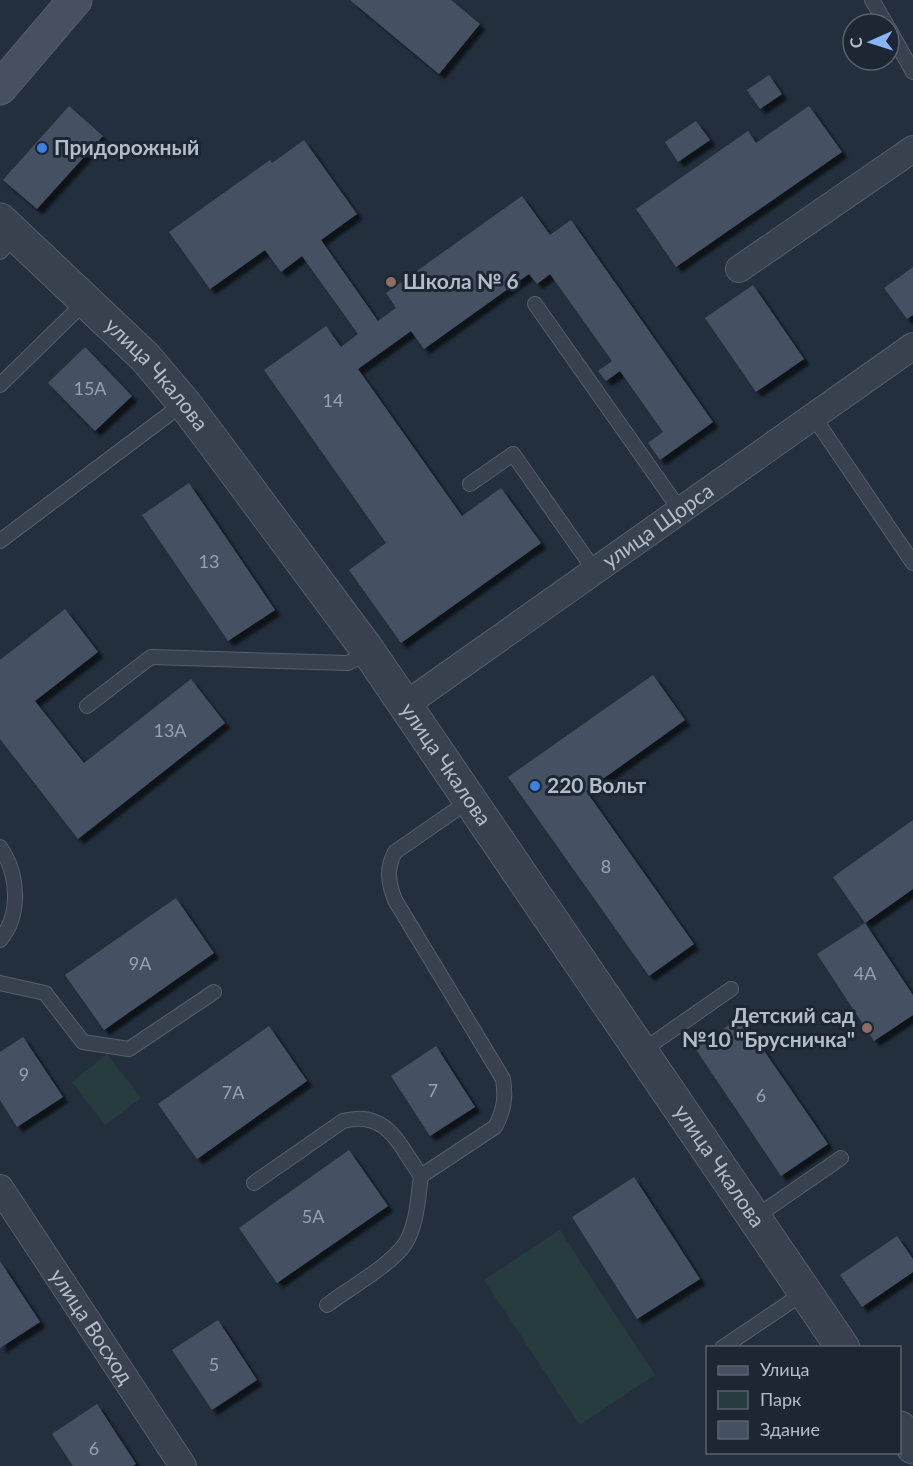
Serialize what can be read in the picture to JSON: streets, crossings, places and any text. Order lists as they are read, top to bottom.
{
  "streets": {
    "street": ["улица Чкалова", "улица Щорса", "улица Восход"]
  },
  "crossings": [
    ["улица Чкалова", "улица Щорса"]
  ],
  "places": [
    "Придорожный",
    "Школа № 6",
    "220 Вольт",
    "Детский сад №10 \"Брусничка\""
  ],
  "house_numbers": [
    "15А",
    "14",
    "13",
    "13А",
    "8",
    "9А",
    "4А",
    "9",
    "7",
    "7А",
    "6",
    "5А",
    "5",
    "6"
  ],
  "legend": ["Улица", "Парк", "Здание"],
  "north": "left"
}
